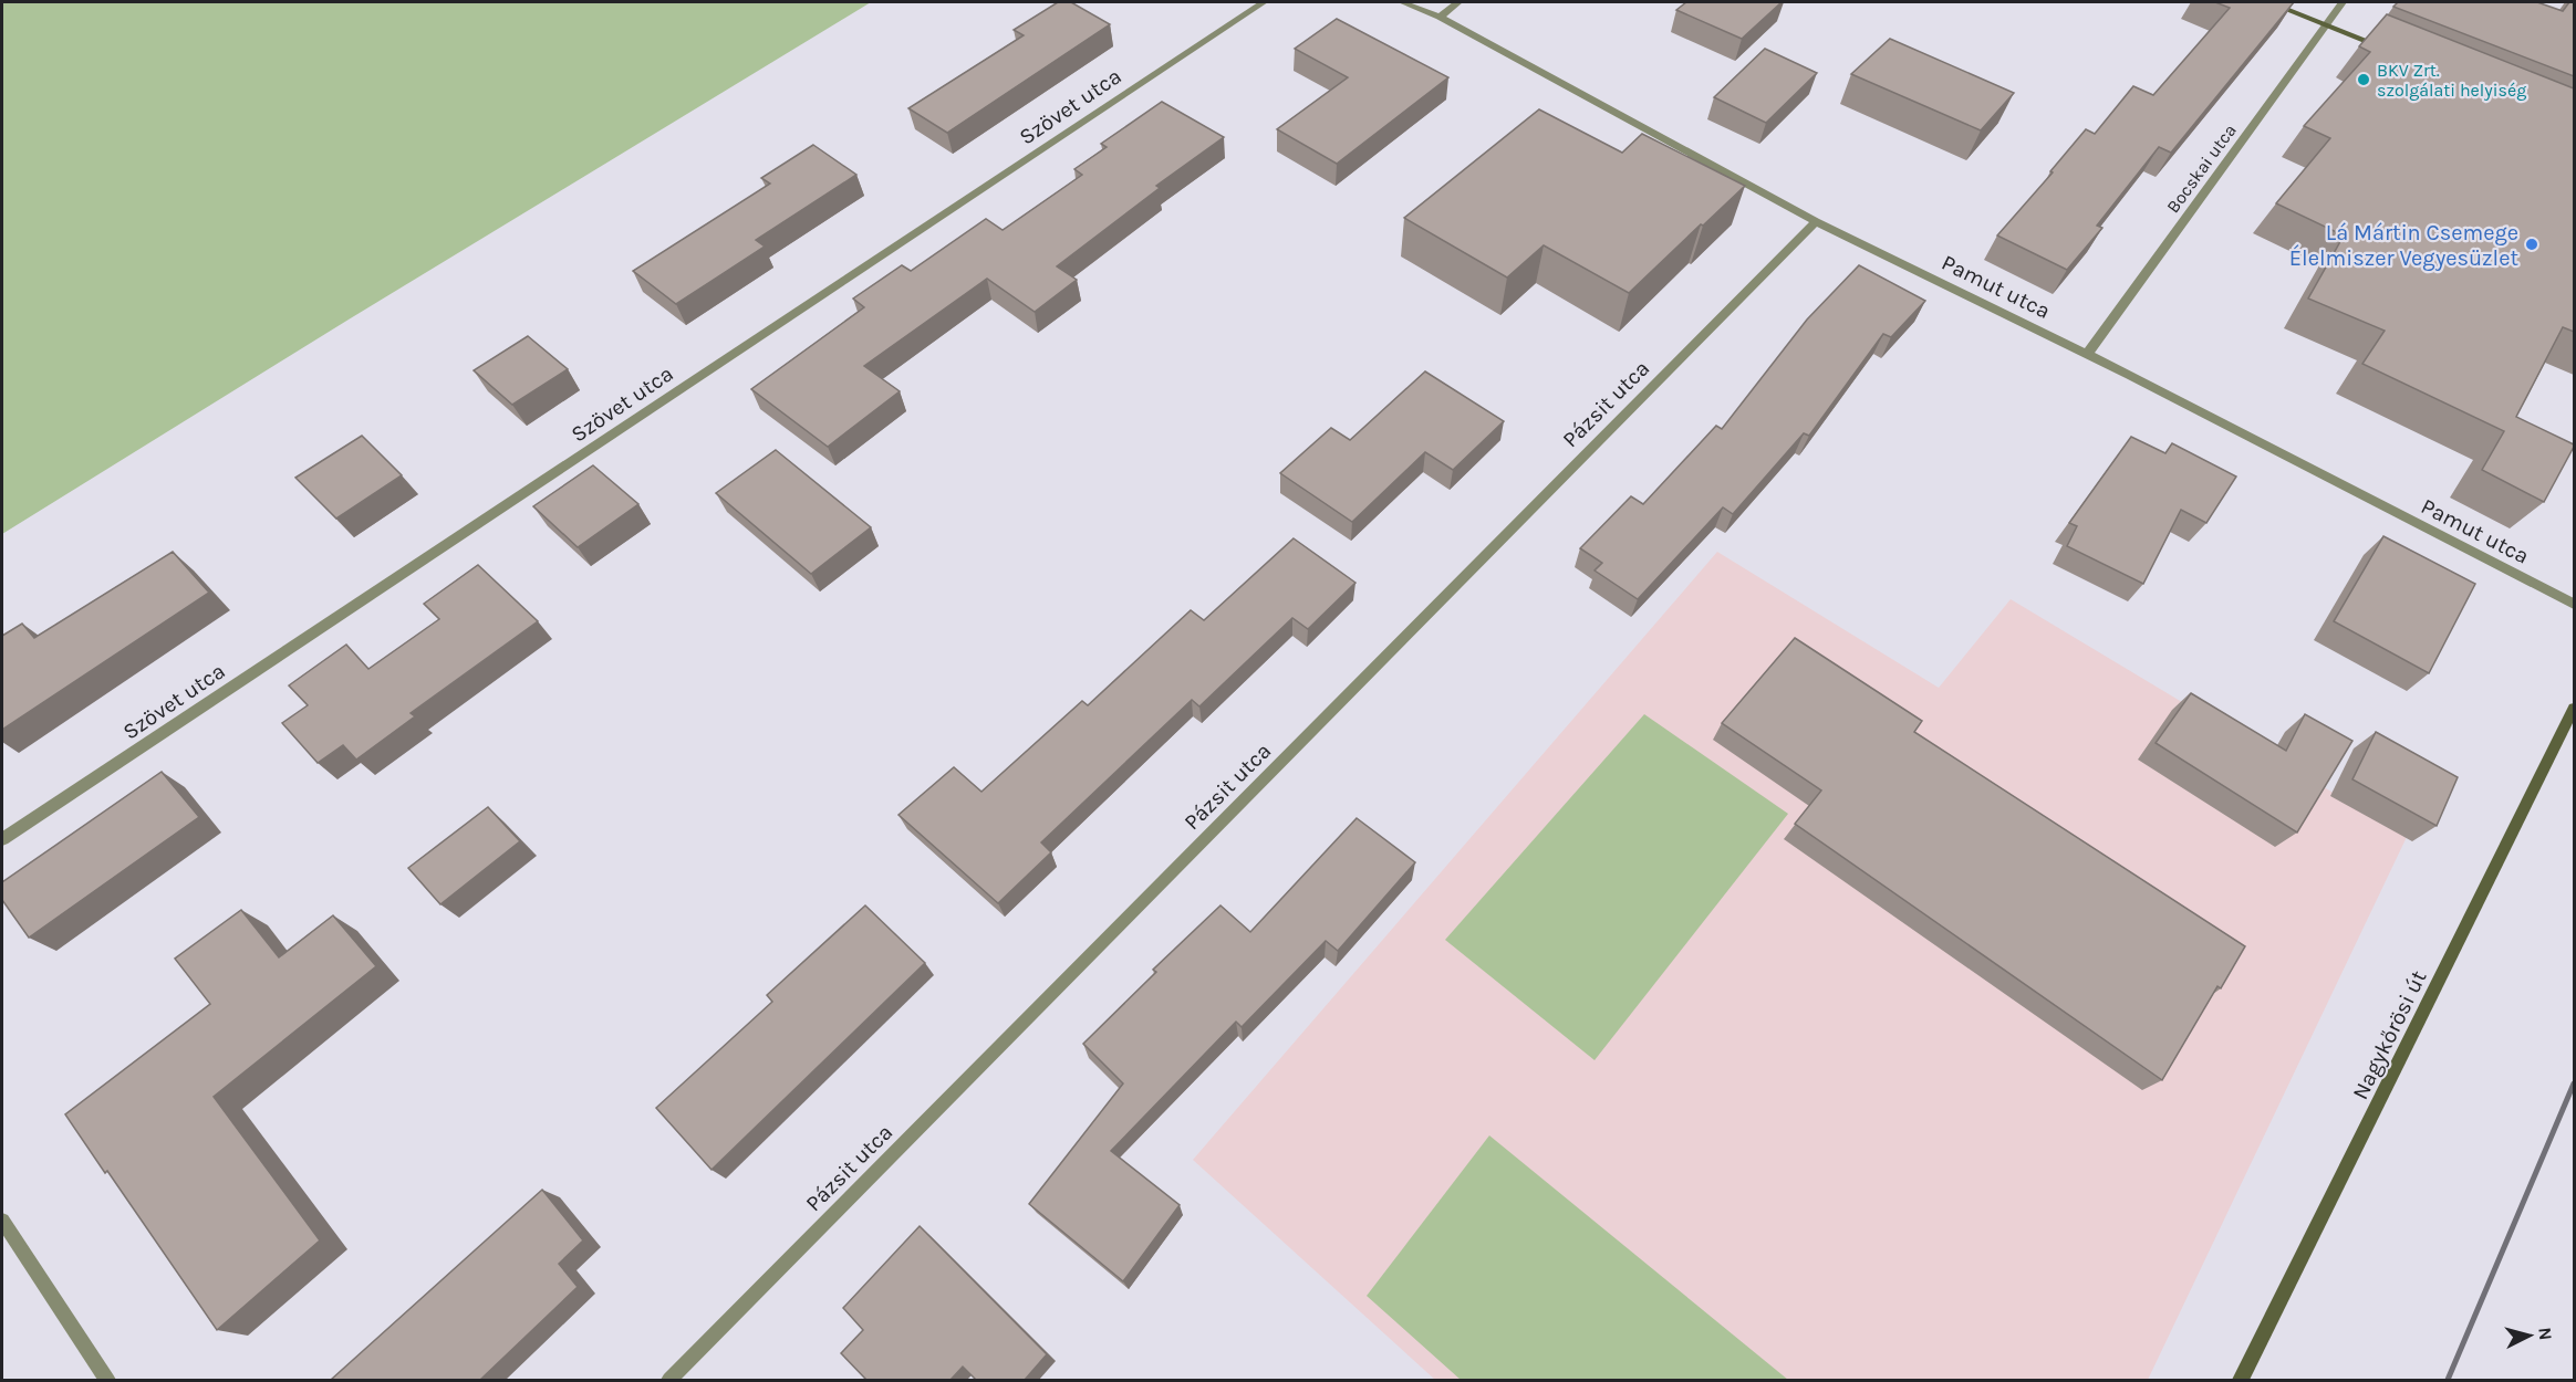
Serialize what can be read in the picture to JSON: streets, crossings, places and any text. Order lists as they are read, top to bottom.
{
  "streets": {
    "main road": ["Nagykőrösi út"],
    "street": [
      "Szövet utca",
      "Bocskai utca",
      "Pamut utca",
      "Pázsit utca"
    ]
  },
  "crossings": [
    ["Bocskai utca", "Pamut utca"],
    ["Pamut utca", "Pázsit utca"]
  ],
  "places": ["BKV Zrt. szolgálati helyiség", "Lá Mártin Csemege Élelmiszer Vegyesüzlet"],
  "north": "right"
}
